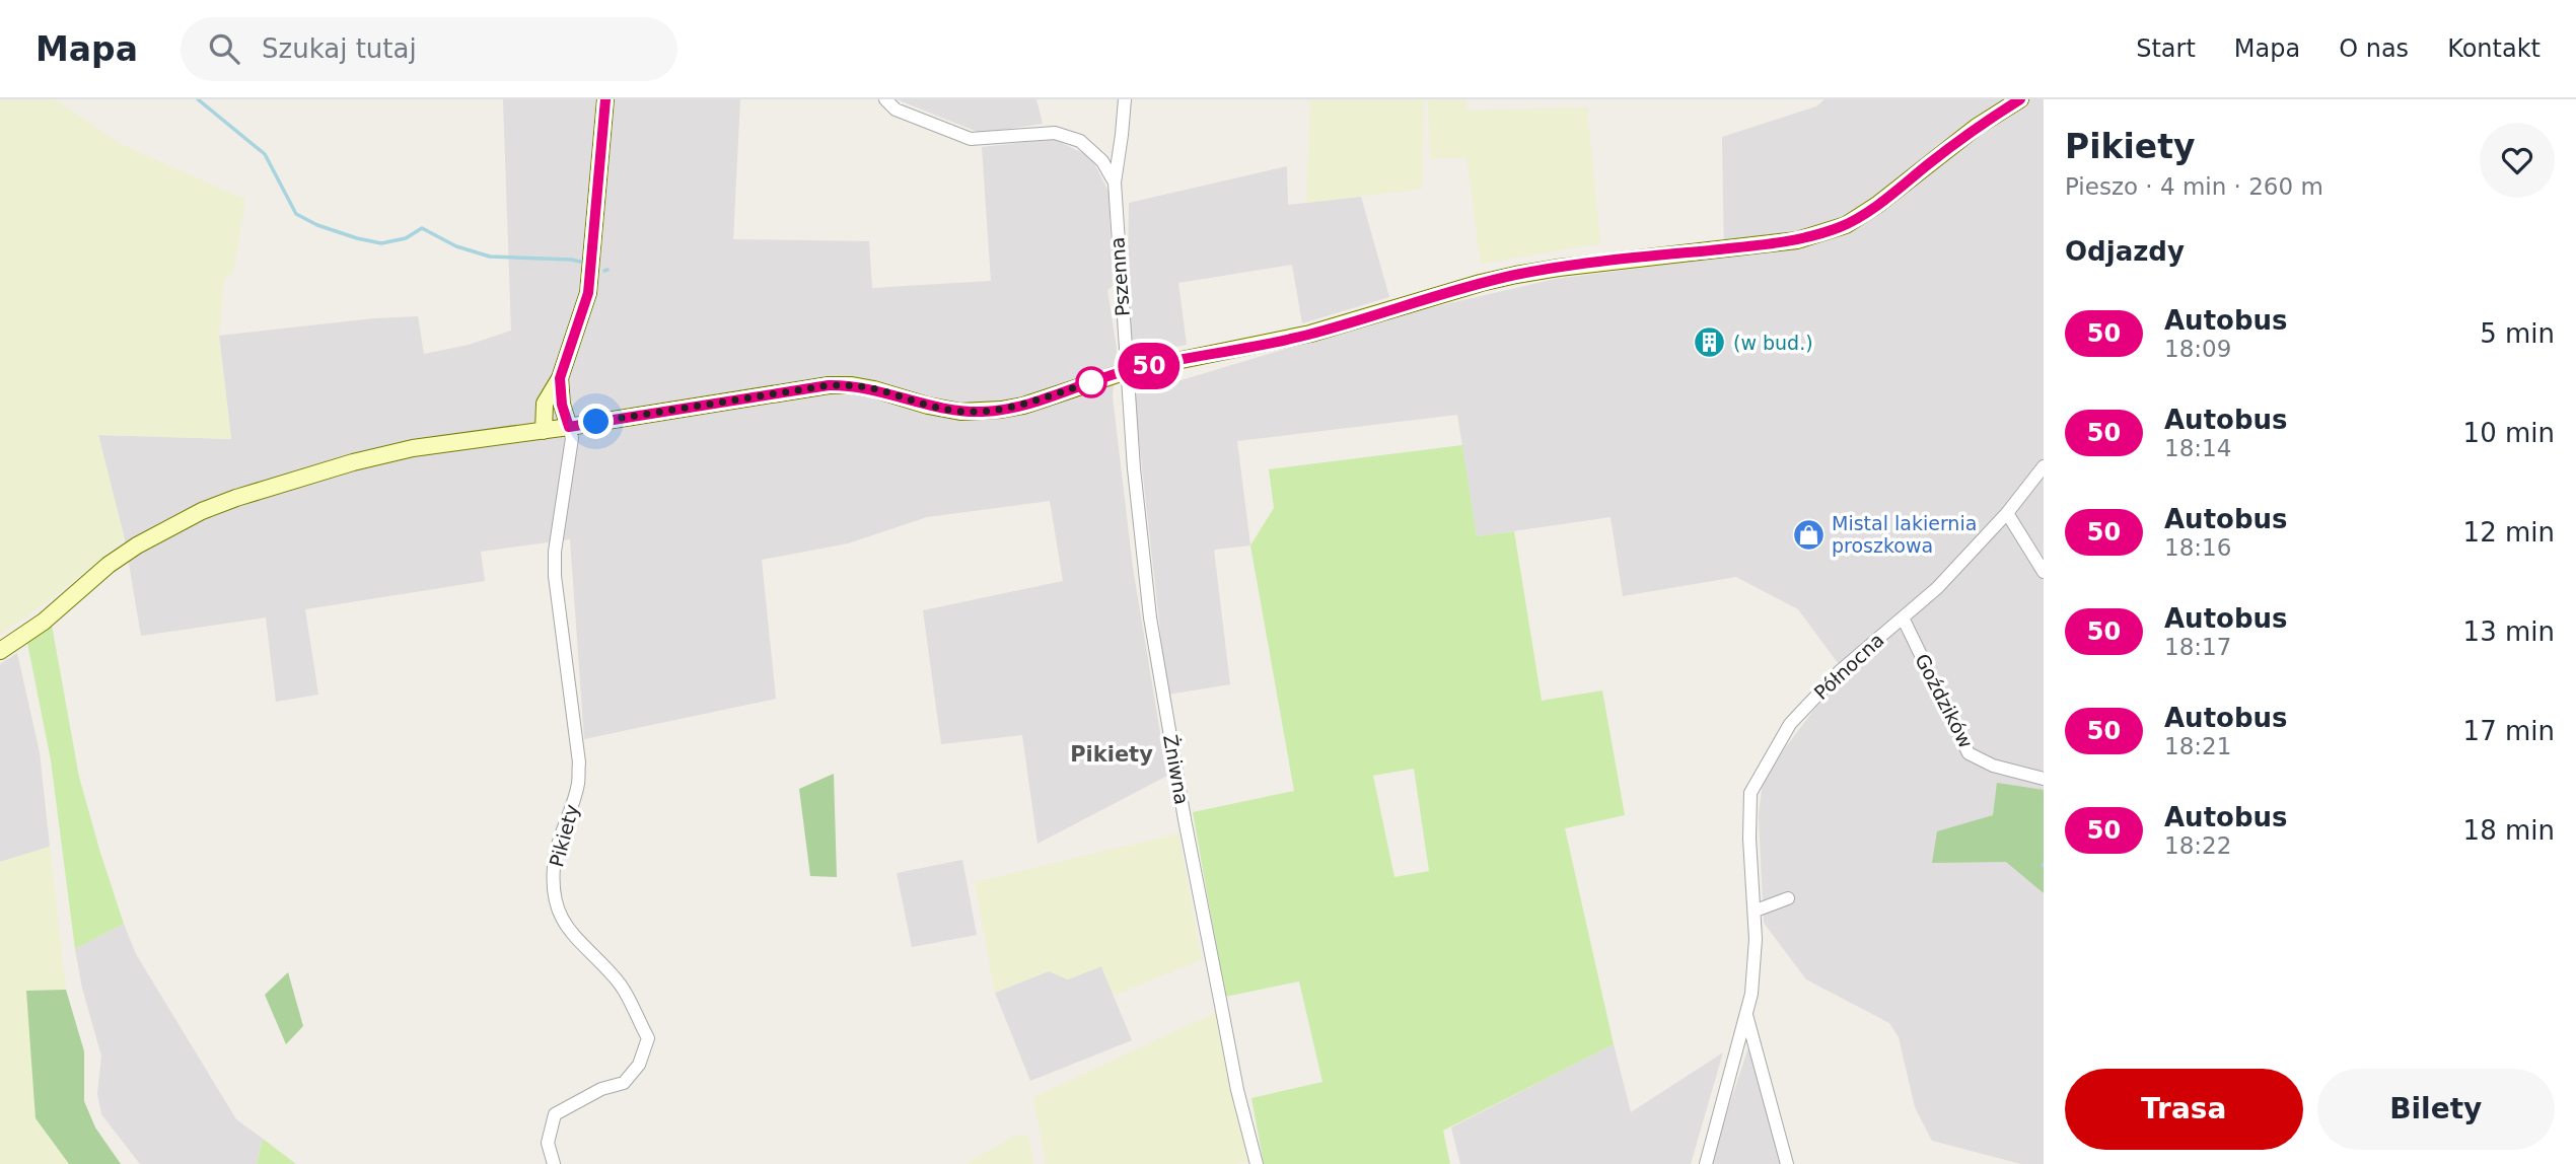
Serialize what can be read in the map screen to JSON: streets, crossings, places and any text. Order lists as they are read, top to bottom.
{
  "streets": {
    "street": [
      "Pszenna",
      "Północna",
      "Goździków",
      "Żniwna",
      "Pikiety"
    ]
  },
  "crossings": [
    ["Pszenna", "Żniwna"],
    ["Północna", "Goździków"]
  ],
  "districts": ["Pikiety"],
  "places": {
    "building": ["(w bud.)"],
    "shop": ["Mistal lakiernia proszkowa"]
  },
  "lines": ["bus line 50"],
  "page": {
    "header": "Mapa",
    "search": "Szukaj tutaj",
    "nav": [
      "Start",
      "Mapa",
      "O nas",
      "Kontakt"
    ],
    "on_map": "50",
    "heading": [
      ["Pikiety", "Pieszo · 4 min · 260 m"],
      "Odjazdy"
    ],
    "list": [
      {
        "mark": "50",
        "name": "Autobus",
        "note": "18:09",
        "value": "5 min"
      },
      {
        "mark": "50",
        "name": "Autobus",
        "note": "18:14",
        "value": "10 min"
      },
      {
        "mark": "50",
        "name": "Autobus",
        "note": "18:16",
        "value": "12 min"
      },
      {
        "mark": "50",
        "name": "Autobus",
        "note": "18:17",
        "value": "13 min"
      },
      {
        "mark": "50",
        "name": "Autobus",
        "note": "18:21",
        "value": "17 min"
      },
      {
        "mark": "50",
        "name": "Autobus",
        "note": "18:22",
        "value": "18 min"
      }
    ],
    "buttons": ["Trasa", "Bilety"]
  }
}
